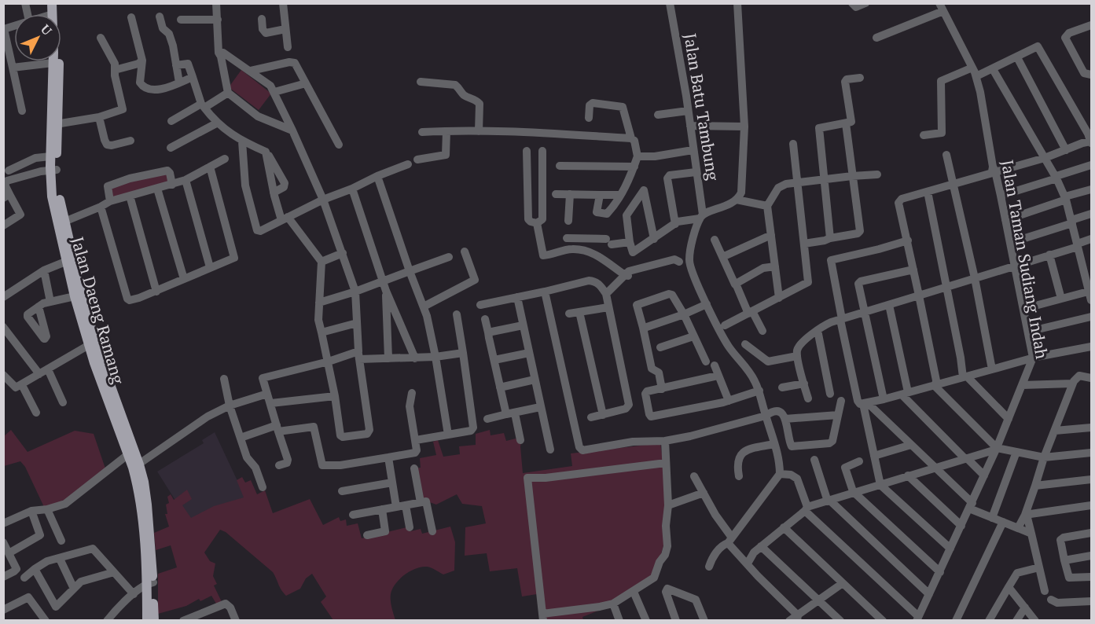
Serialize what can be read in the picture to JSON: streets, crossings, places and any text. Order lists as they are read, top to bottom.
{
  "streets": {
    "main road": ["Jalan Daeng Ramang"],
    "street": ["Jalan Batu Tambung", "Jalan Taman Sudiang Indah"]
  },
  "north": "top right"
}
